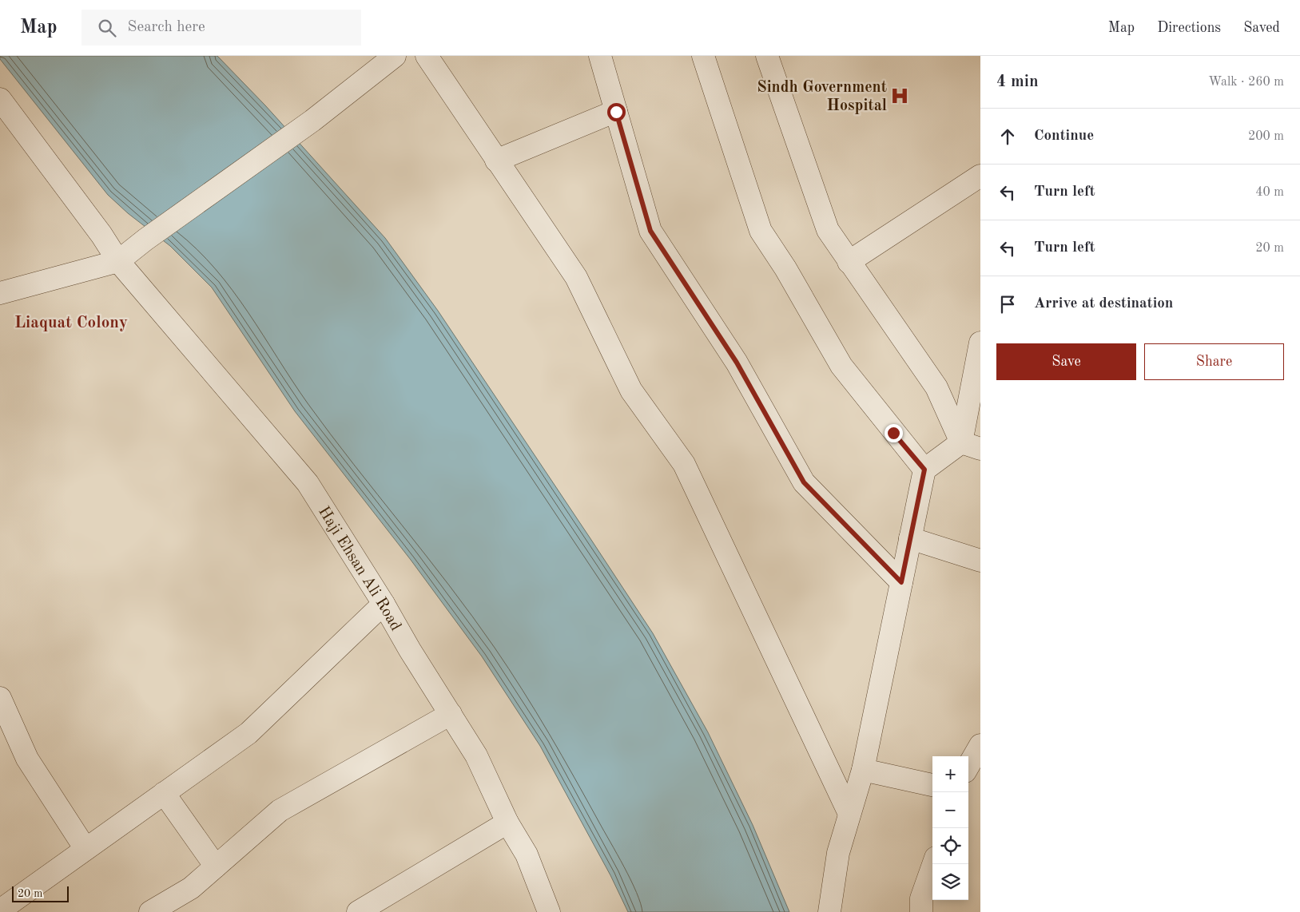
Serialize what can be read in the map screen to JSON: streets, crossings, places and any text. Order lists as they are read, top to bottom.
{
  "streets": {
    "street": ["Haji Ehsan Ali Road"]
  },
  "districts": ["Liaquat Colony"],
  "places": {
    "hospital": ["Sindh Government Hospital"]
  },
  "scale_bar": "20 m",
  "page": {
    "header": "Map",
    "search": "Search here",
    "nav": ["Map", "Directions", "Saved"],
    "heading": ["4 min", "Walk · 260 m"],
    "list": [
      ["Continue", "200 m"],
      ["Turn left", "40 m"],
      ["Turn left", "20 m"],
      "Arrive at destination"
    ],
    "buttons": ["Save", "Share"],
    "map_buttons": ["+", "−"],
    "scale": "20 m"
  }
}
